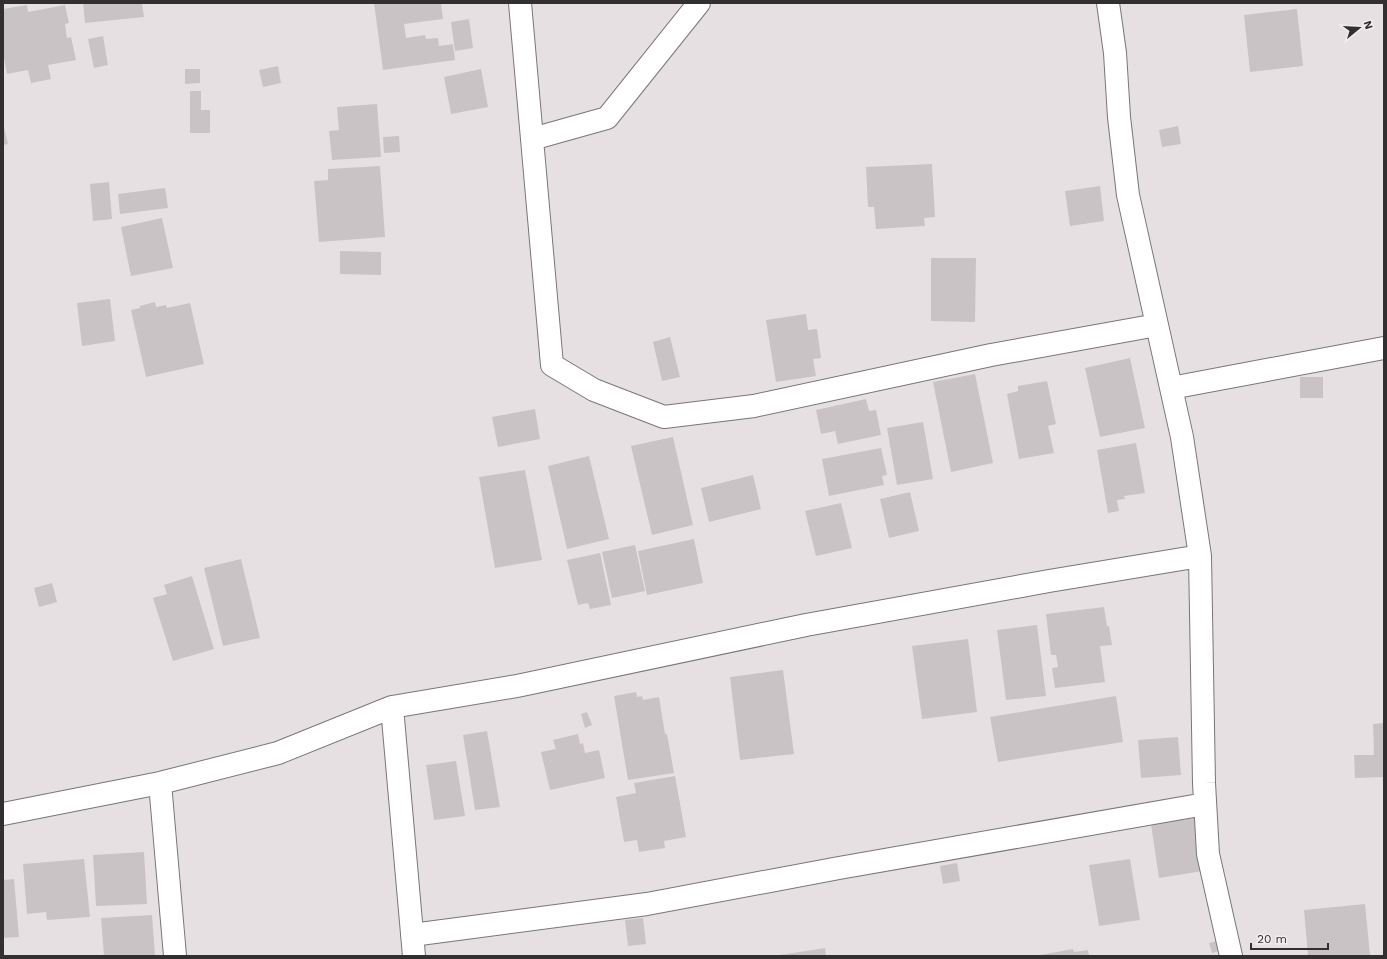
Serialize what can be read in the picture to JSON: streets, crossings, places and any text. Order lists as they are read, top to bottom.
{
  "scale_bar": "20 m",
  "north": "right"
}
